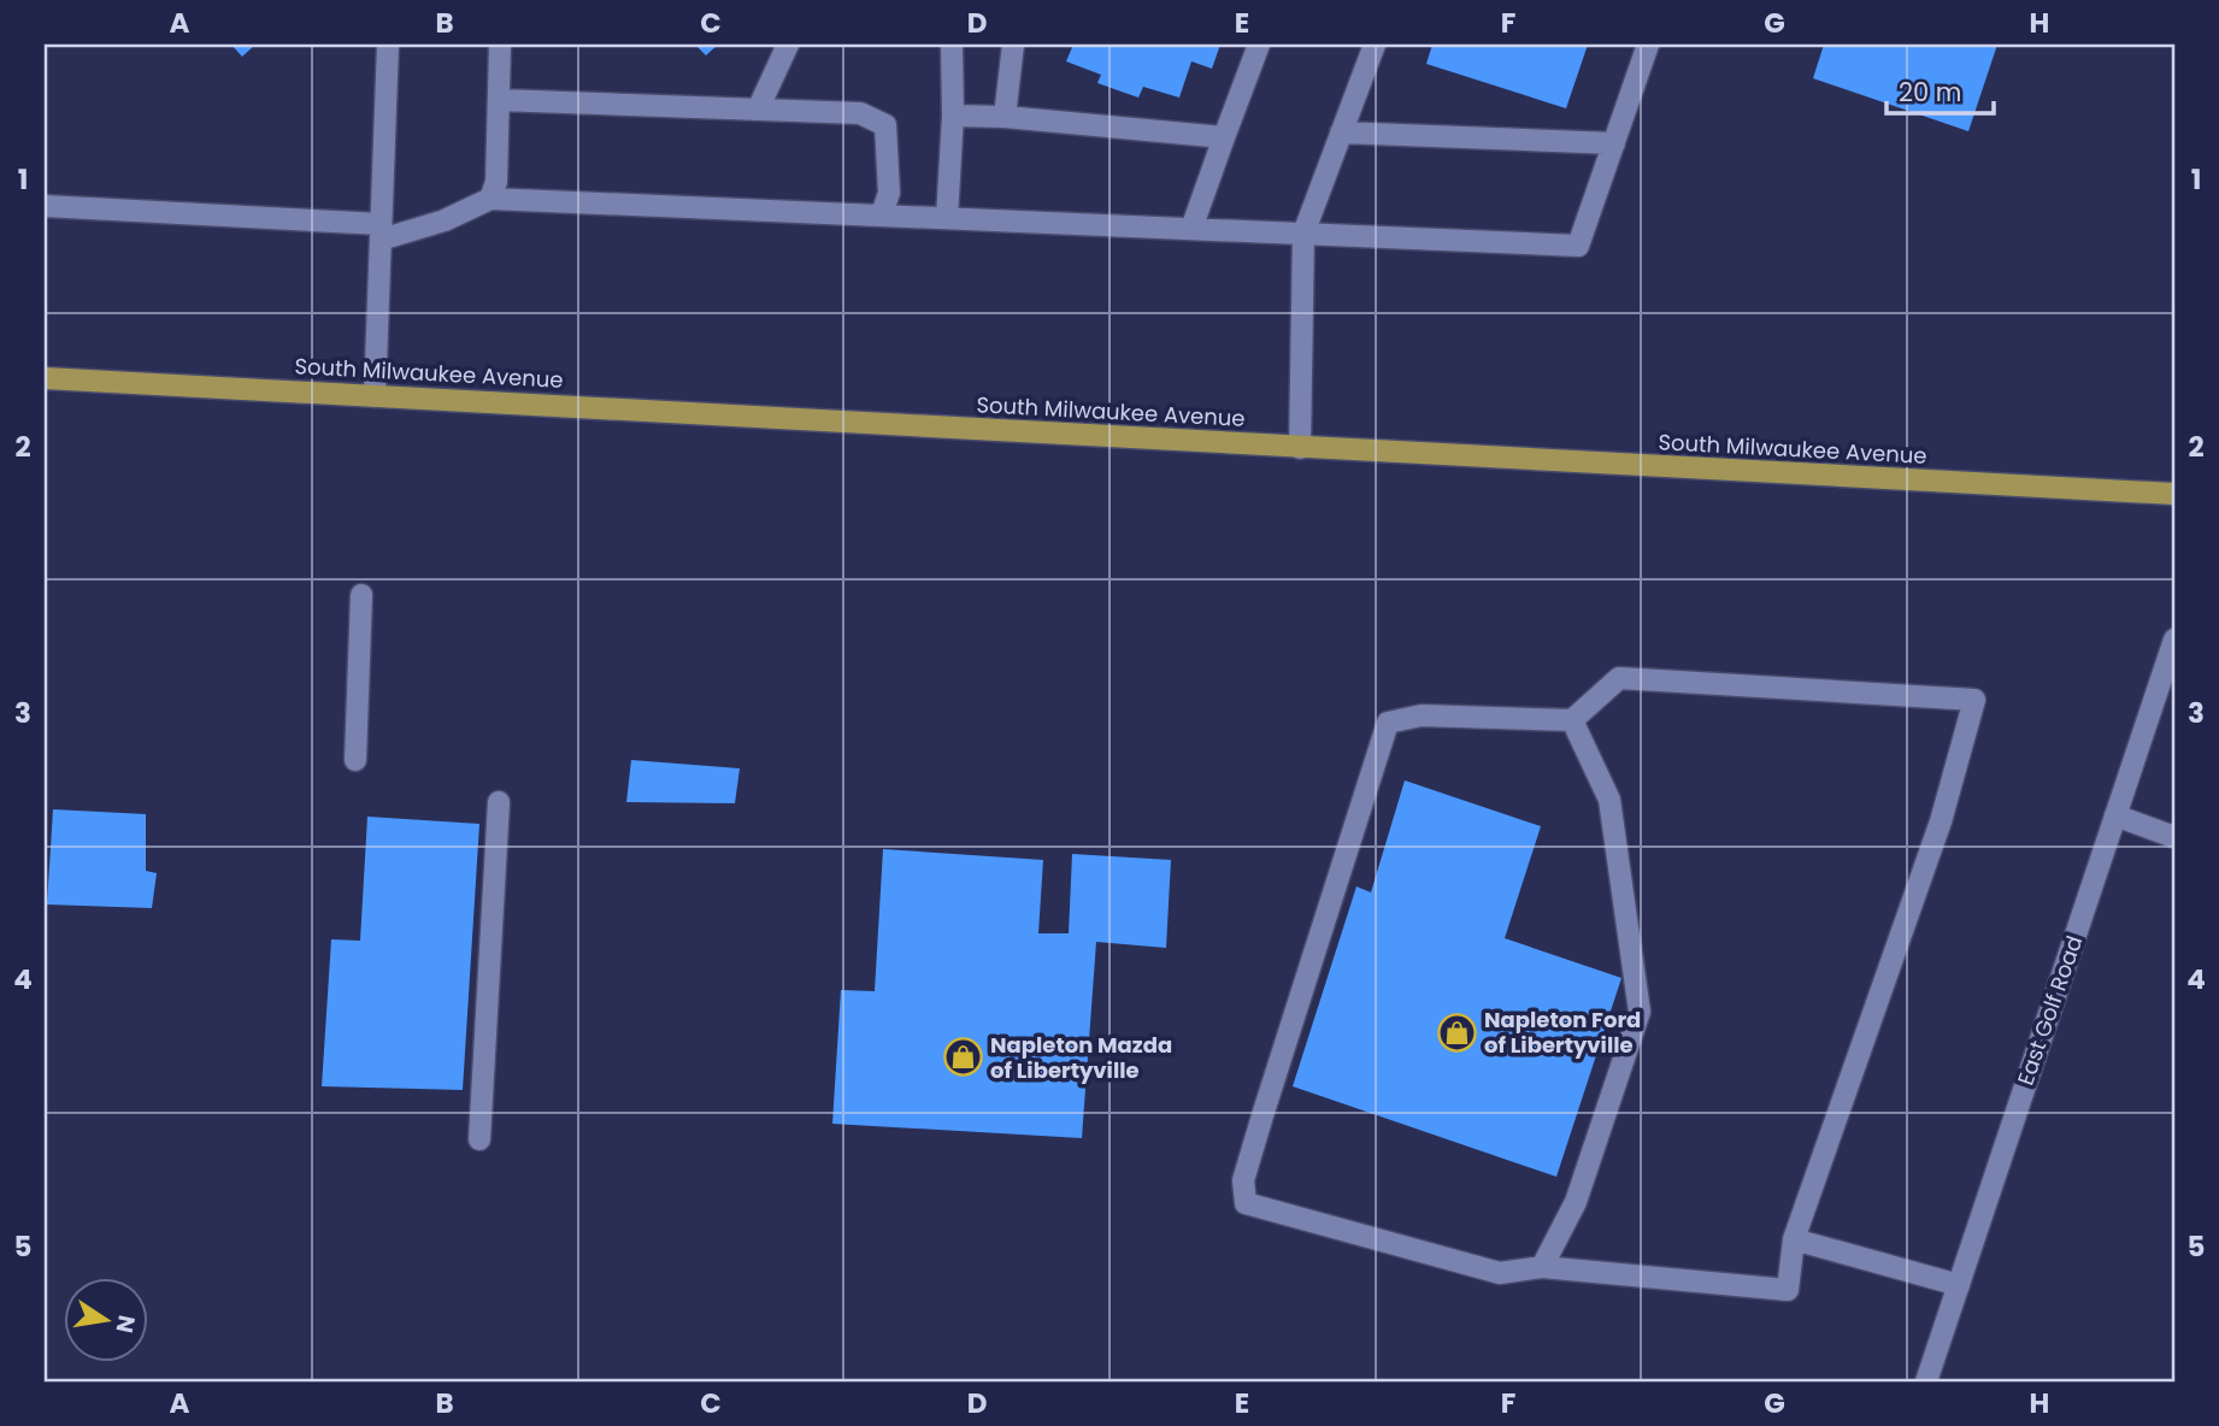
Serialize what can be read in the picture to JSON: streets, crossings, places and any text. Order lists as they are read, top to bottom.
{
  "streets": {
    "main road": ["South Milwaukee Avenue"],
    "street": ["East Golf Road"]
  },
  "places": {
    "shop": ["Napleton Ford of Libertyville", "Napleton Mazda of Libertyville"]
  },
  "scale_bar": "20 m",
  "north": "right",
  "grid": {
    "columns": [
      "A",
      "B",
      "C",
      "D",
      "E",
      "F",
      "G",
      "H"
    ],
    "rows": [
      "1",
      "2",
      "3",
      "4",
      "5"
    ]
  }
}
